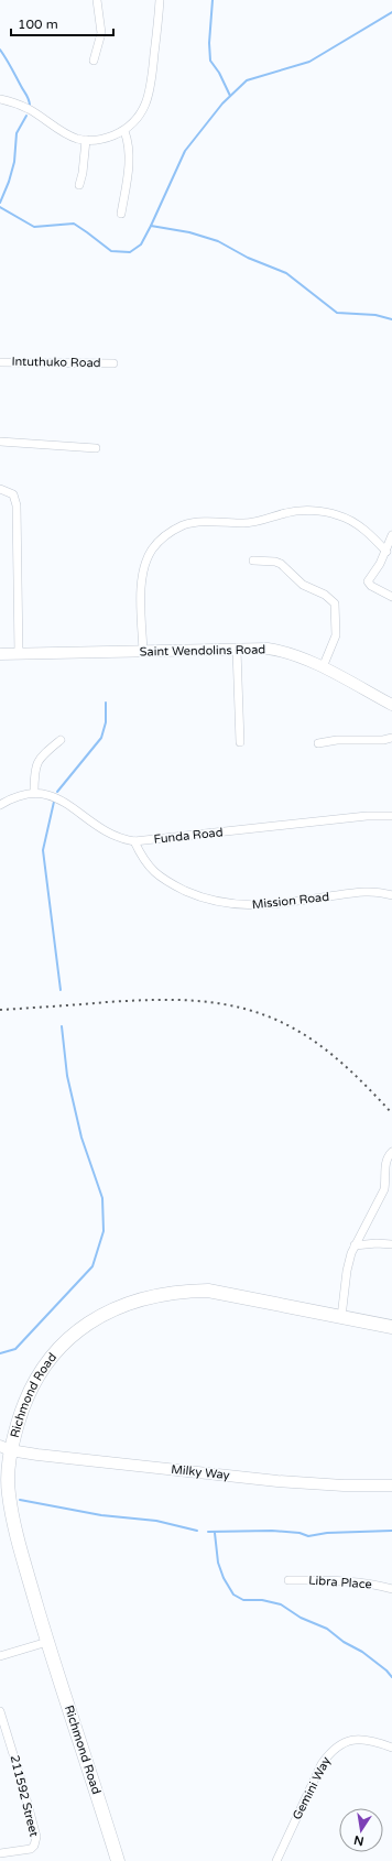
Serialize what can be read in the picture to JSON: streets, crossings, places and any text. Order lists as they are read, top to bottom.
{
  "streets": {
    "highway": ["Richmond Road"],
    "street": [
      "Intuthuko Road",
      "Saint Wendolins Road",
      "Funda Road",
      "Mission Road",
      "Milky Way",
      "Libra Place",
      "Gemini Way",
      "211592 Street"
    ]
  },
  "crossings": [
    ["Funda Road", "Mission Road"],
    ["Richmond Road", "Milky Way"]
  ],
  "scale_bar": "100 m",
  "north": "bottom"
}
